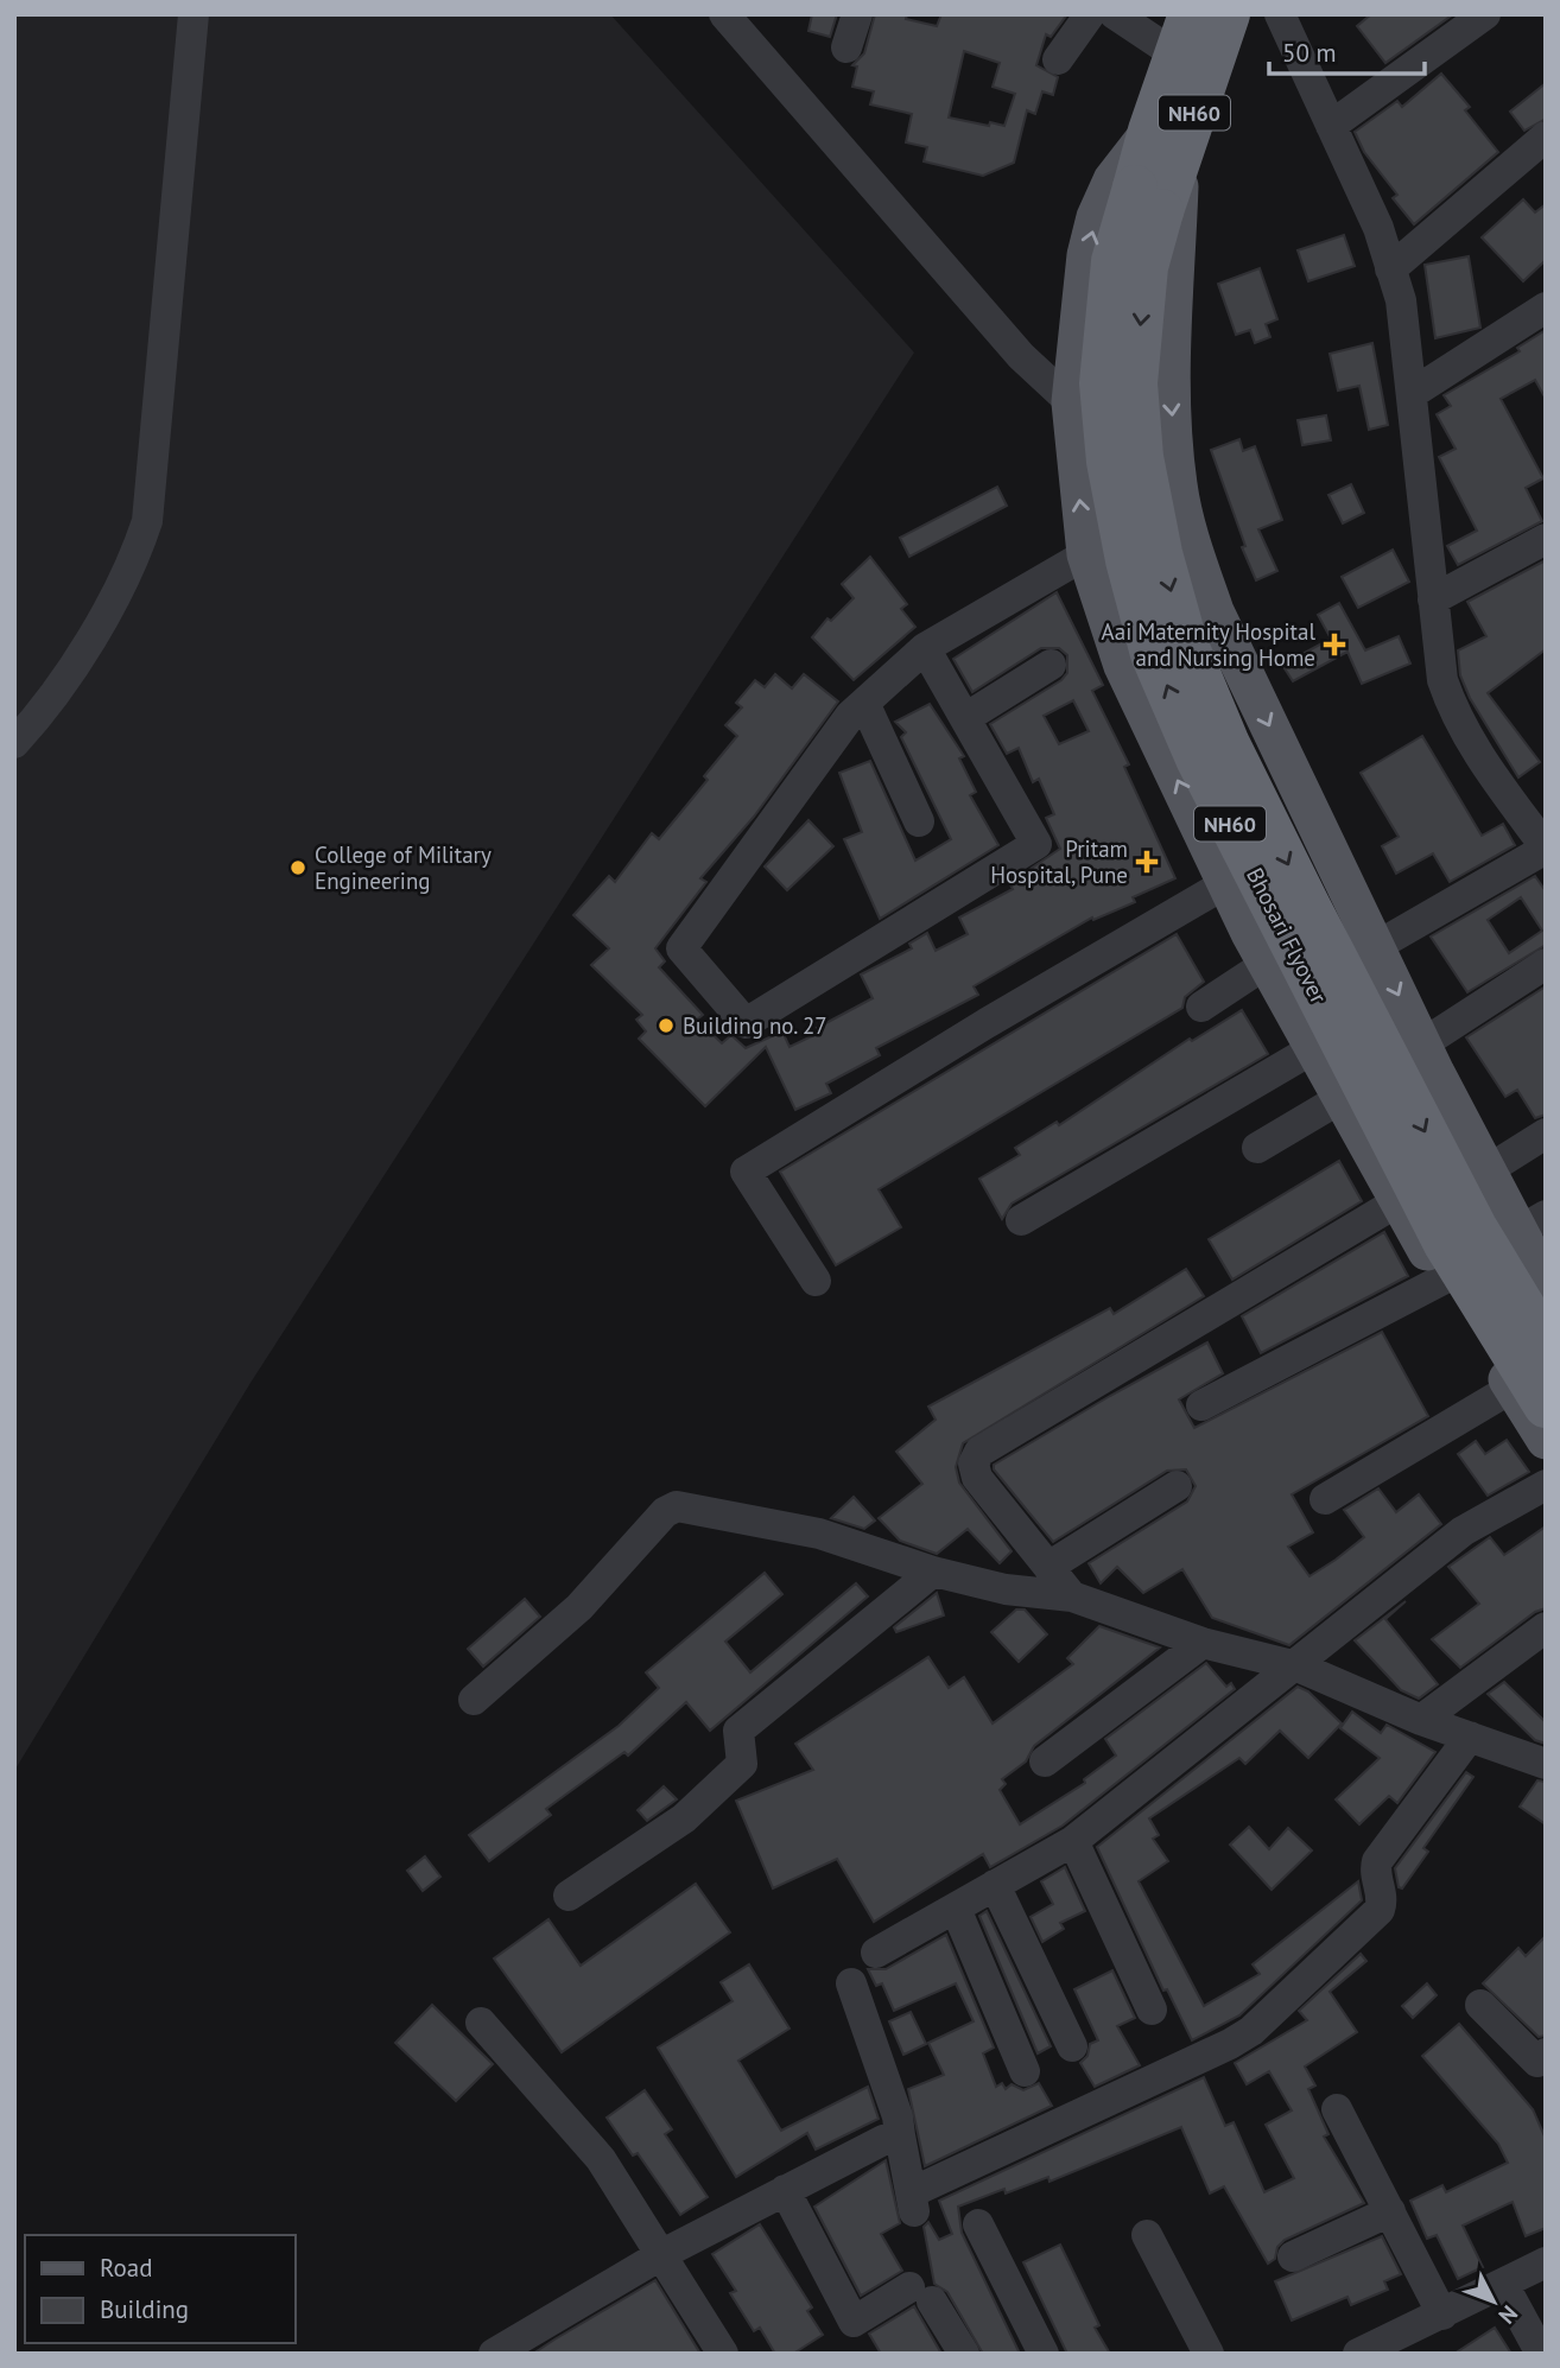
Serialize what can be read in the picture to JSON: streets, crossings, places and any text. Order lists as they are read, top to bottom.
{
  "streets": {
    "highway": ["NH60", "Bhosari Flyover"]
  },
  "crossings": [
    ["NH60", "Bhosari Flyover"]
  ],
  "places": {
    "health": ["Aai Maternity Hospital and Nursing Home", "Pritam Hospital, Pune"],
    "other": ["College of Military Engineering", "Building no. 27"]
  },
  "legend": ["Road", "Building"],
  "scale_bar": "50 m",
  "north": "bottom right"
}
